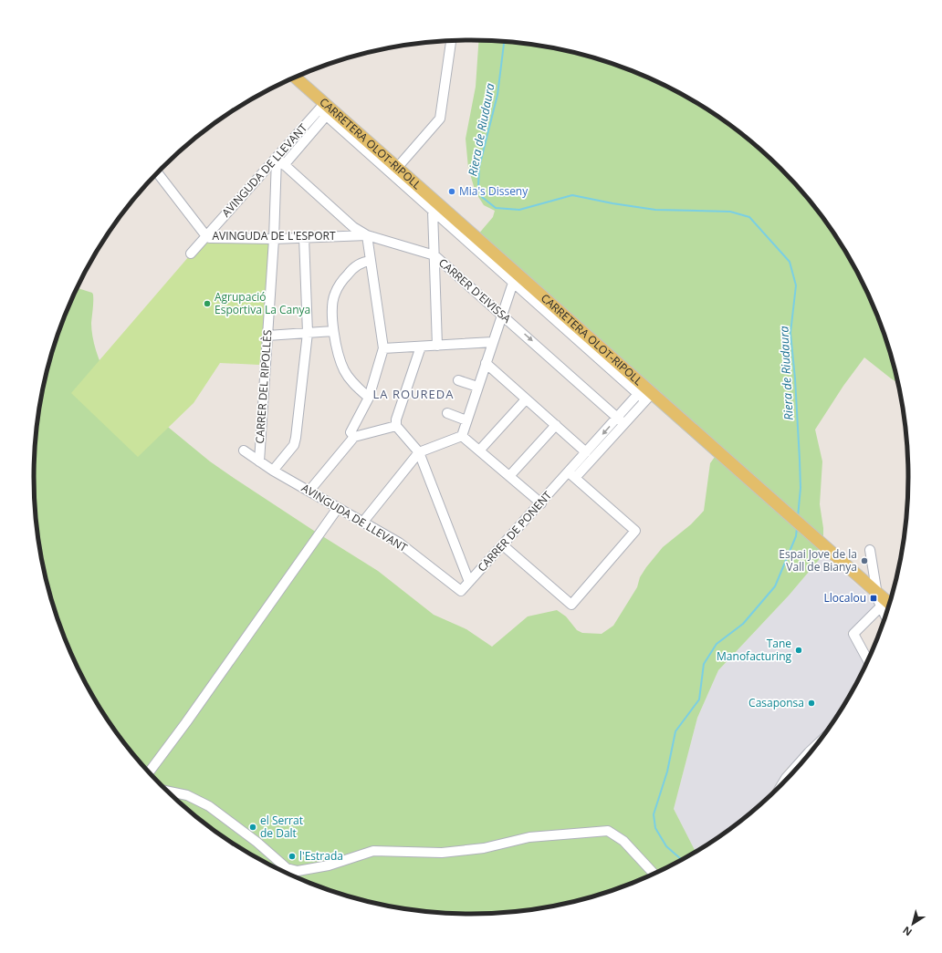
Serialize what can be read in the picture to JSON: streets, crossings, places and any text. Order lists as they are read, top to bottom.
{
  "streets": {
    "main road": ["CARRETERA OLOT-RIPOLL"],
    "street": [
      "AVINGUDA DE LLEVANT",
      "AVINGUDA DE L'ESPORT",
      "CARRER D'EIVISSA",
      "CARRER DEL RIPOLLÈS",
      "CARRER DE PONENT"
    ]
  },
  "crossings": [
    ["CARRETERA OLOT-RIPOLL", "AVINGUDA DE LLEVANT"],
    ["CARRETERA OLOT-RIPOLL", "CARRER DE PONENT"],
    ["AVINGUDA DE LLEVANT", "AVINGUDA DE L'ESPORT"],
    ["AVINGUDA DE LLEVANT", "CARRER D'EIVISSA"],
    ["AVINGUDA DE LLEVANT", "CARRER DEL RIPOLLÈS"],
    ["AVINGUDA DE LLEVANT", "CARRER DE PONENT"],
    ["AVINGUDA DE L'ESPORT", "CARRER D'EIVISSA"],
    ["AVINGUDA DE L'ESPORT", "CARRER DEL RIPOLLÈS"],
    ["CARRER D'EIVISSA", "CARRER DEL RIPOLLÈS"],
    ["CARRER D'EIVISSA", "CARRER DE PONENT"]
  ],
  "districts": ["LA ROUREDA"],
  "water": ["Riera de Riudaura"],
  "places": {
    "other": [
      "Mia's Disseny",
      "Agrupació Esportiva La Canya",
      "Espai Jove de la Vall de Bianya",
      "Tane Manofacturing",
      "Casaponsa",
      "el Serrat de Dalt",
      "l'Estrada"
    ],
    "transit": ["Llocalou"]
  },
  "north": "bottom left"
}
